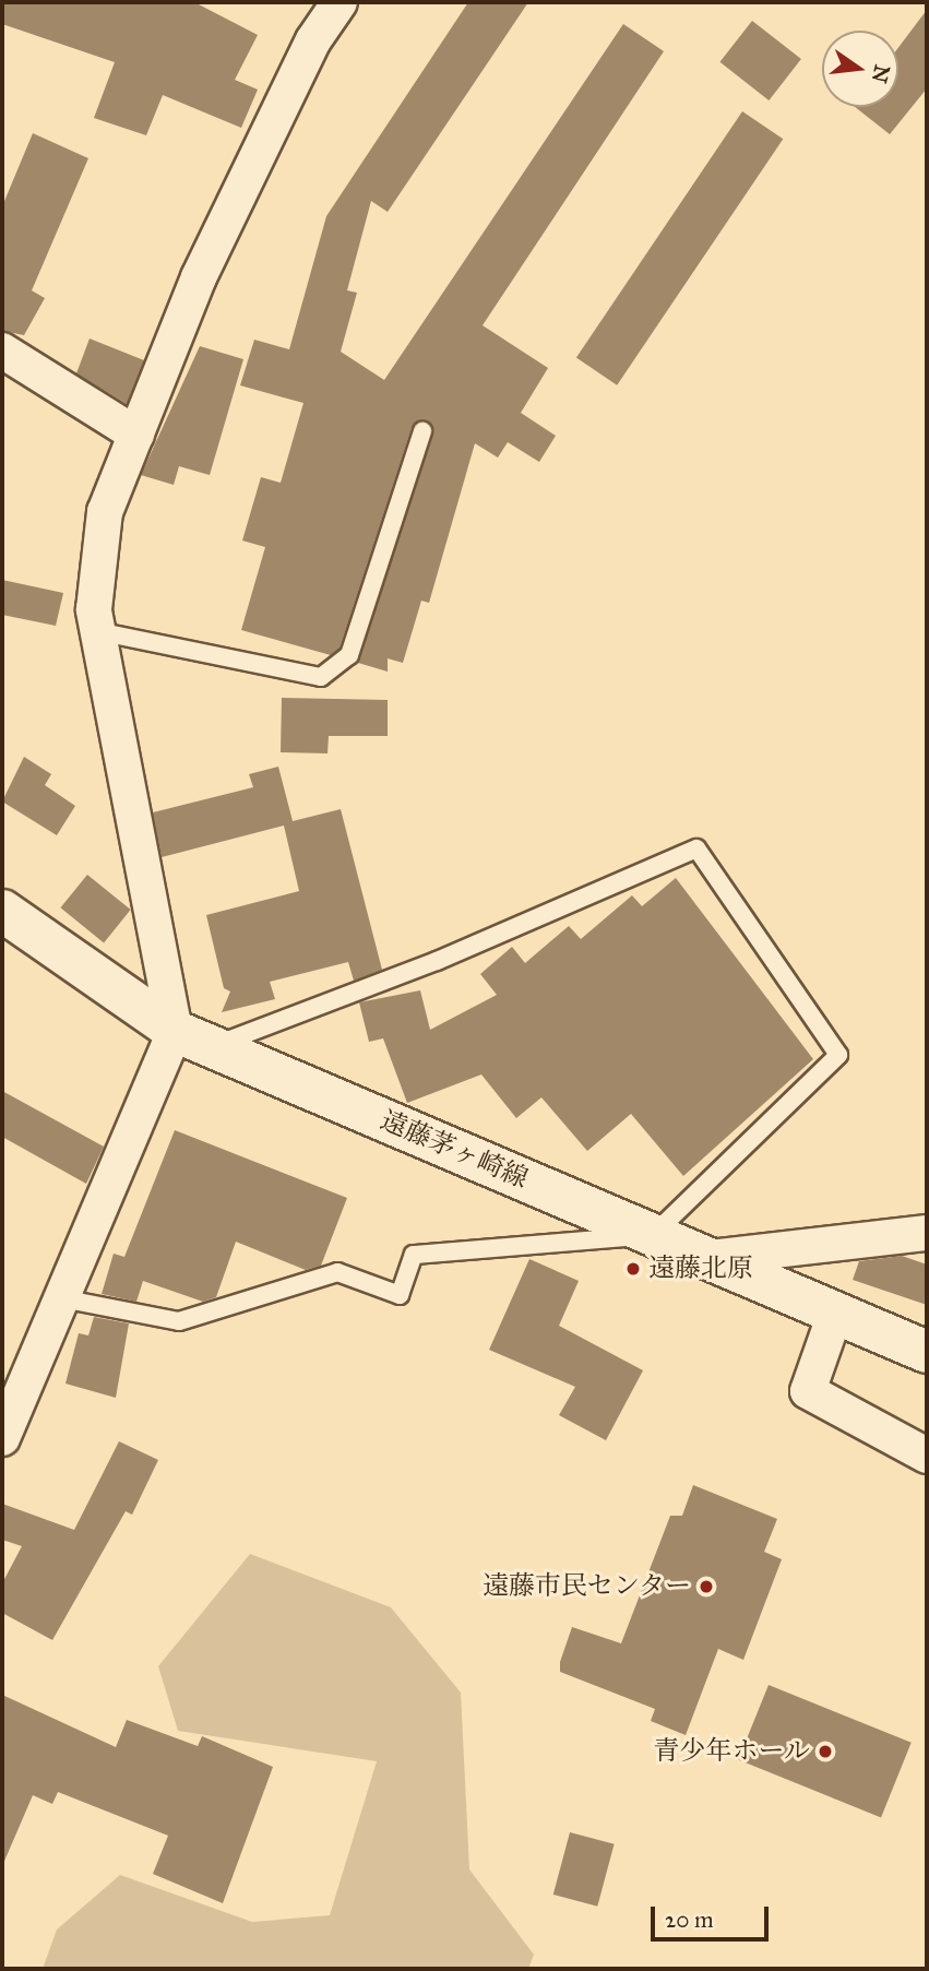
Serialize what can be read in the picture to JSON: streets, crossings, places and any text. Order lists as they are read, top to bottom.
{
  "streets": {
    "main road": ["遠藤茅ヶ崎線"]
  },
  "places": ["遠藤北原", "遠藤市民センター", "青少年ホール"],
  "scale_bar": "20 m",
  "north": "right"
}
